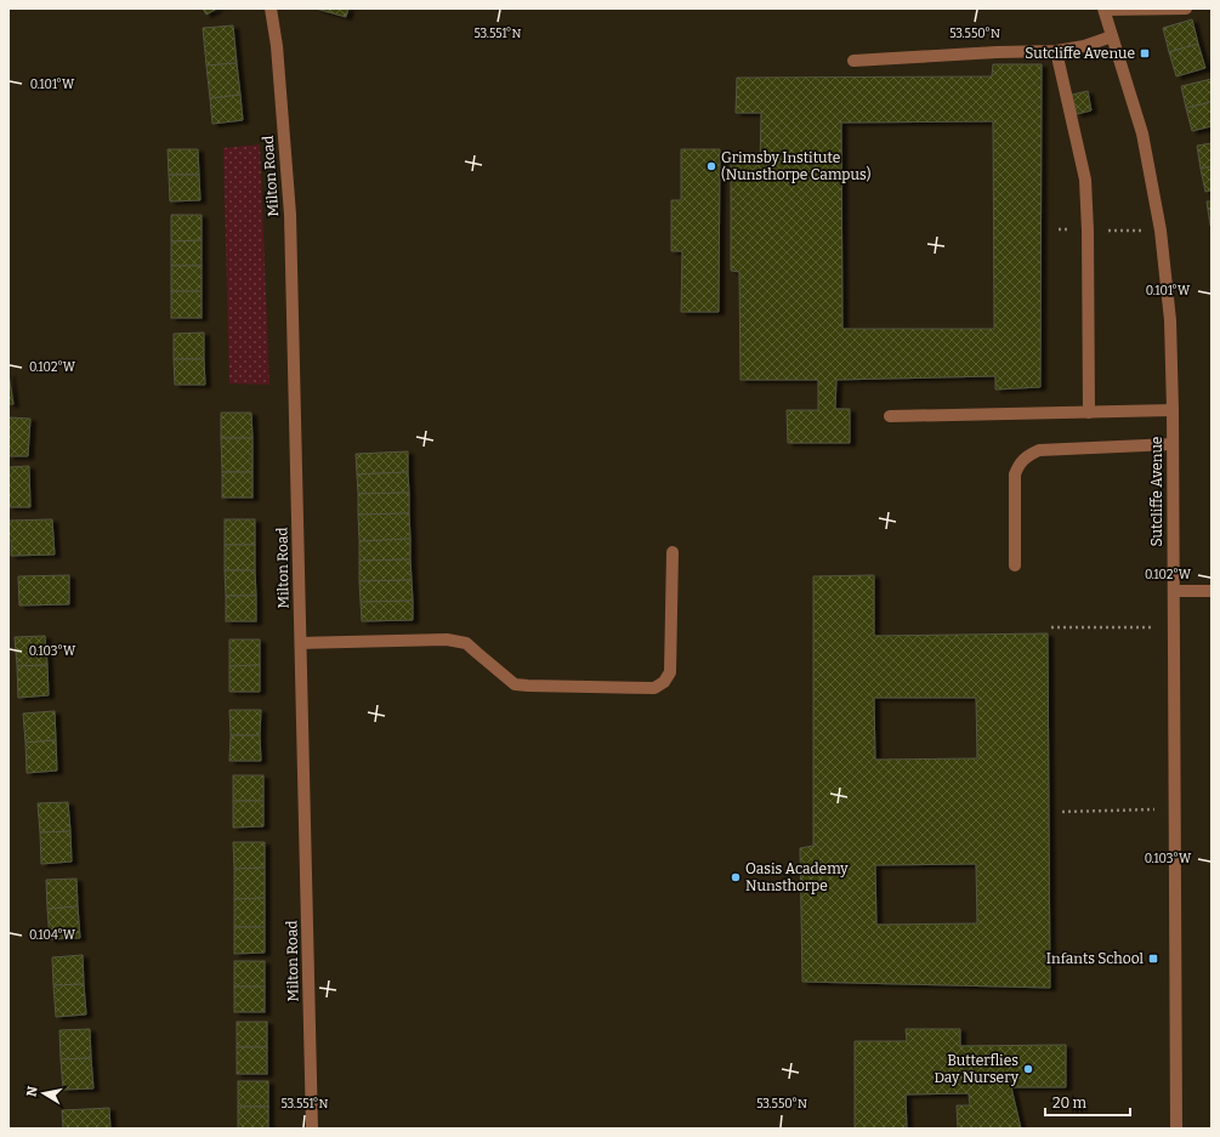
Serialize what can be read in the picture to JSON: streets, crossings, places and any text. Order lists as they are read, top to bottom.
{
  "streets": {
    "street": ["Milton Road", "Sutcliffe Avenue"]
  },
  "places": {
    "transit": ["Sutcliffe Avenue", "Infants School"],
    "other": ["Grimsby Institute (Nunsthorpe Campus)", "Oasis Academy Nunsthorpe", "Butterflies Day Nursery"]
  },
  "scale_bar": "20 m",
  "north": "left",
  "coordinates": [
    "53.551°N",
    "53.550°N",
    "0.101°W",
    "0.102°W",
    "0.103°W",
    "0.104°W"
  ]
}
